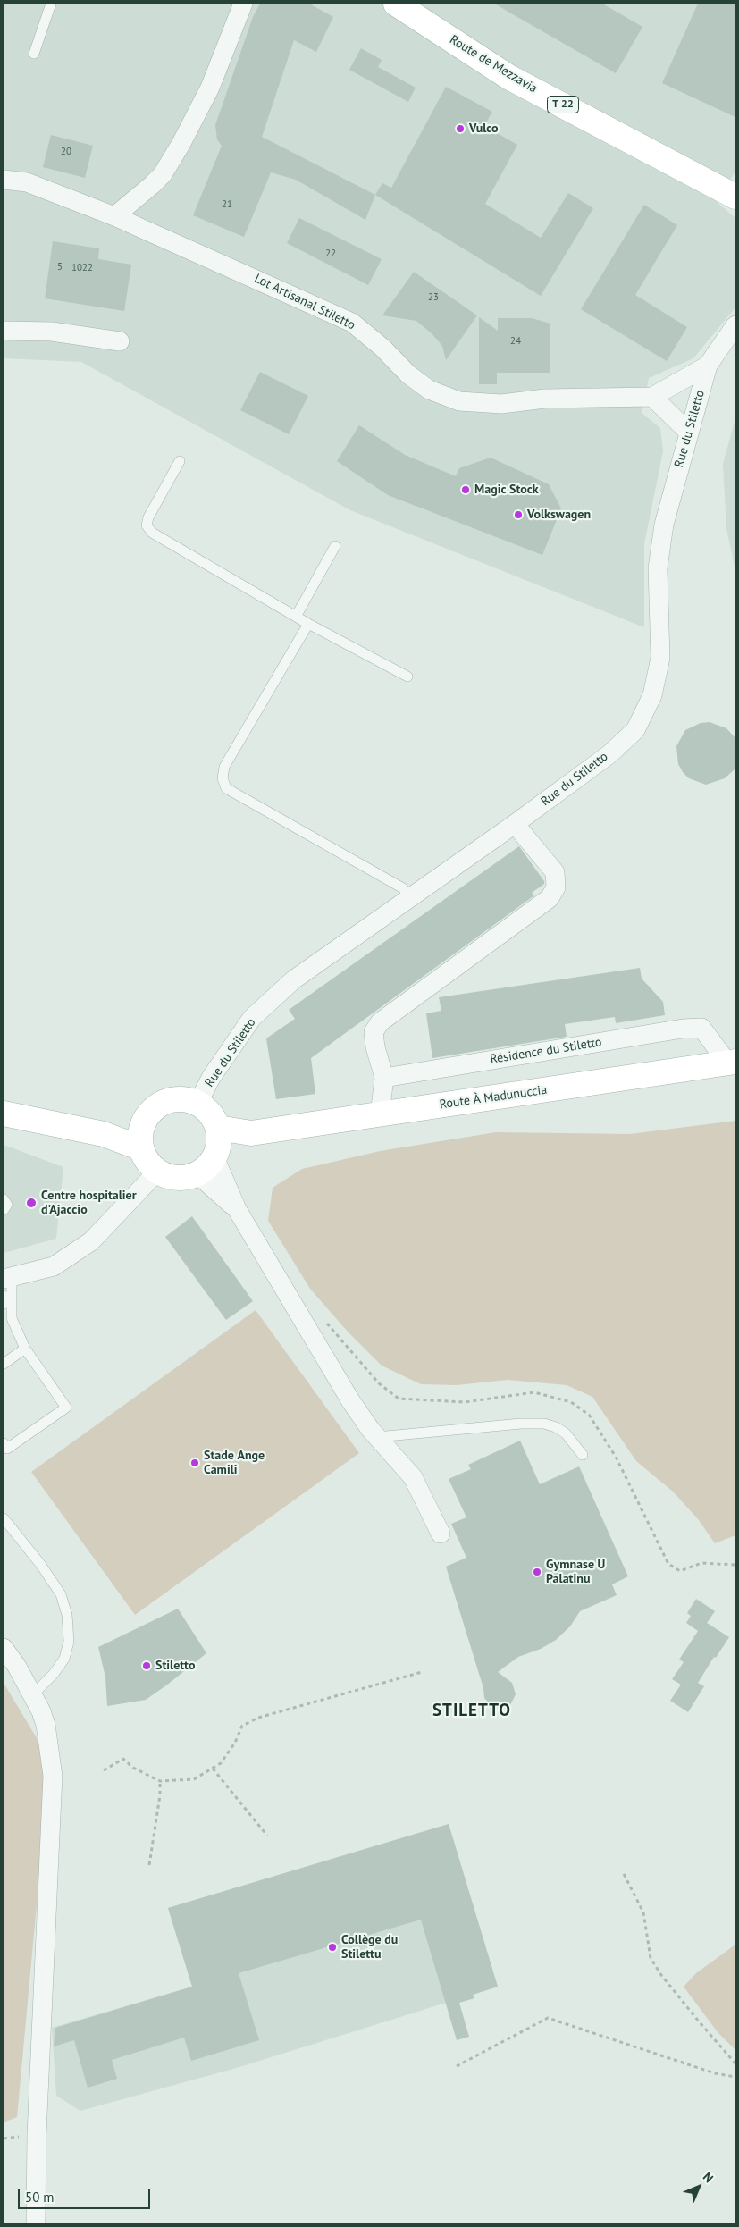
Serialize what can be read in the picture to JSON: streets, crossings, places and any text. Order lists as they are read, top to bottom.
{
  "streets": {
    "main road": ["Route de Mezzavia", "T 22", "Route À Madunuccia"],
    "street": ["Lot Artisanal Stiletto", "Rue du Stiletto", "Résidence du Stiletto"]
  },
  "crossings": [
    ["Rue du Stiletto", "Route À Madunuccia"],
    ["Résidence du Stiletto", "Route À Madunuccia"]
  ],
  "districts": ["STILETTO"],
  "places": [
    "Vulco",
    "Magic Stock",
    "Volkswagen",
    "Centre hospitalier d'Ajaccio",
    "Stade Ange Camili",
    "Gymnase U Palatinu",
    "Stiletto",
    "Collège du Stilettu"
  ],
  "house_numbers": [
    "20",
    "21",
    "22",
    "5",
    "1022",
    "23",
    "24"
  ],
  "scale_bar": "50 m",
  "north": "top right"
}
